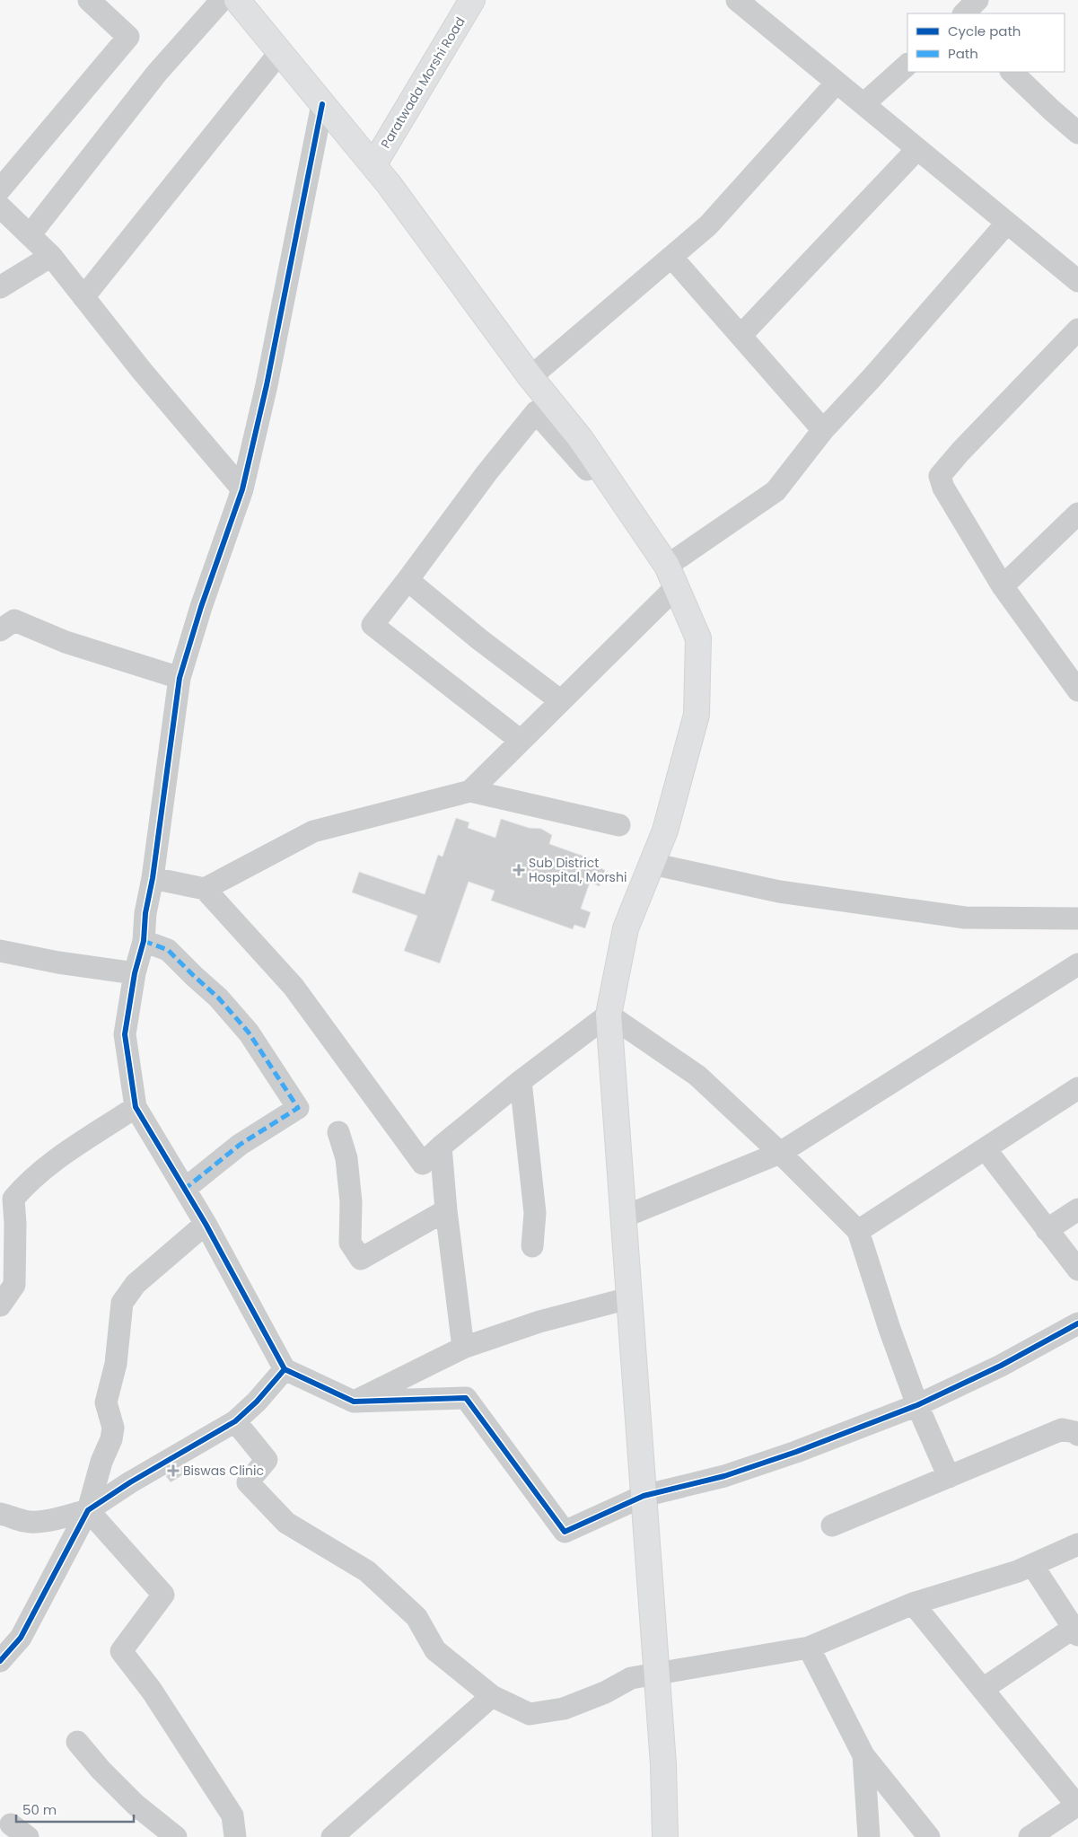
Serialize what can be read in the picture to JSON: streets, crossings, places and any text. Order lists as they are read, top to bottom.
{
  "streets": {
    "highway": ["Paratwada Morshi Road"]
  },
  "places": {
    "health": ["Sub District Hospital, Morshi", "Biswas Clinic"]
  },
  "legend": ["Cycle path", "Path"],
  "scale_bar": "50 m"
}
